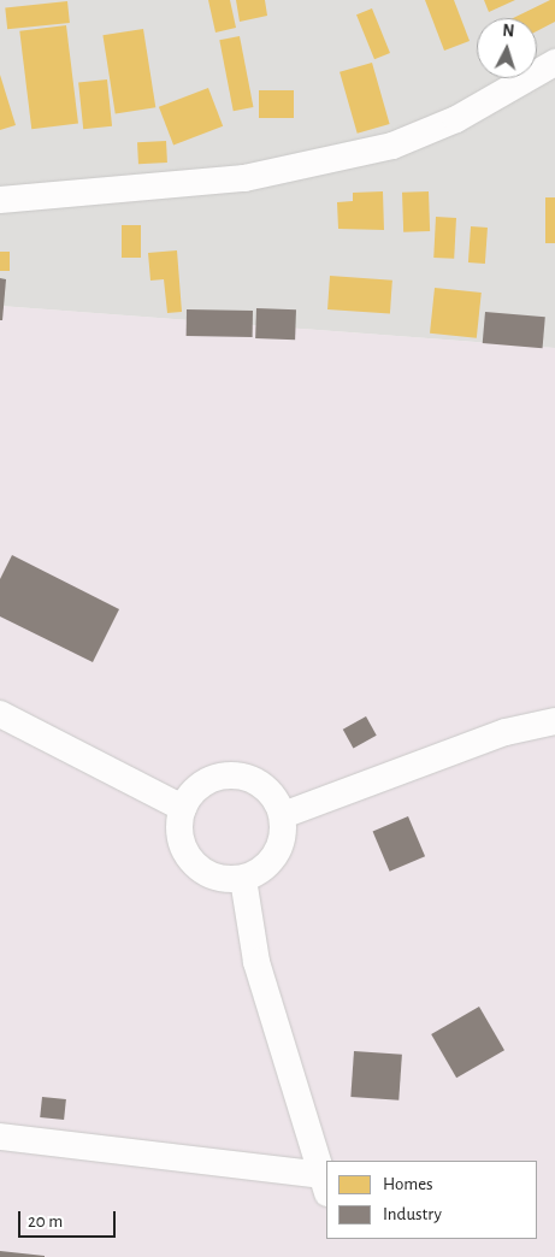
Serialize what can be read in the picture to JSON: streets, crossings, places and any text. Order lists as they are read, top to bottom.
{
  "legend": ["Homes", "Industry"],
  "scale_bar": "20 m",
  "north": "top"
}
